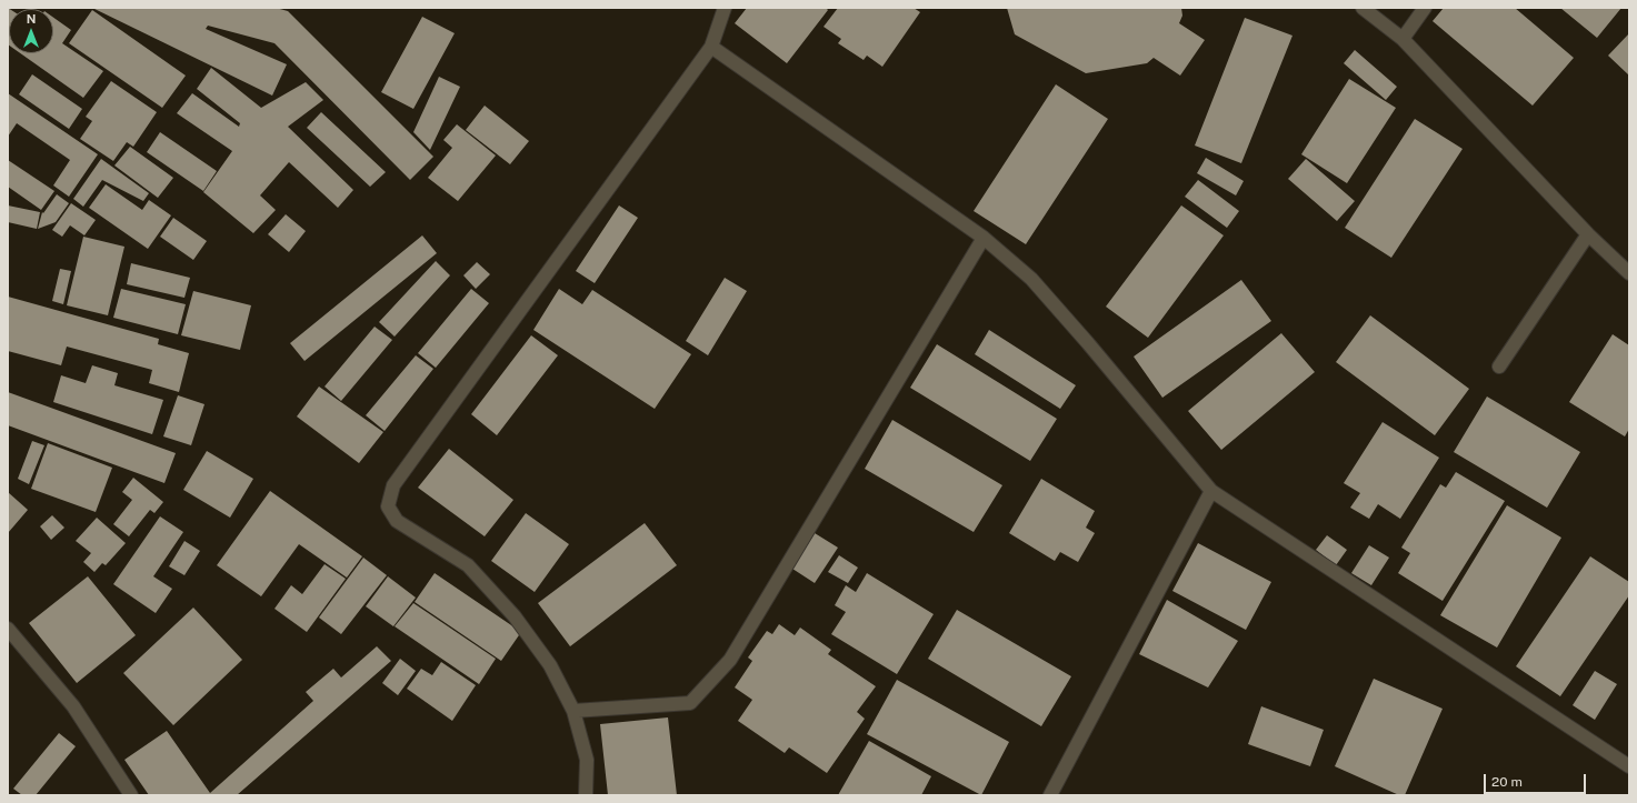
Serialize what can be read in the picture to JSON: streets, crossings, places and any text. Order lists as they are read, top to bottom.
{
  "scale_bar": "20 m",
  "north": "top"
}
